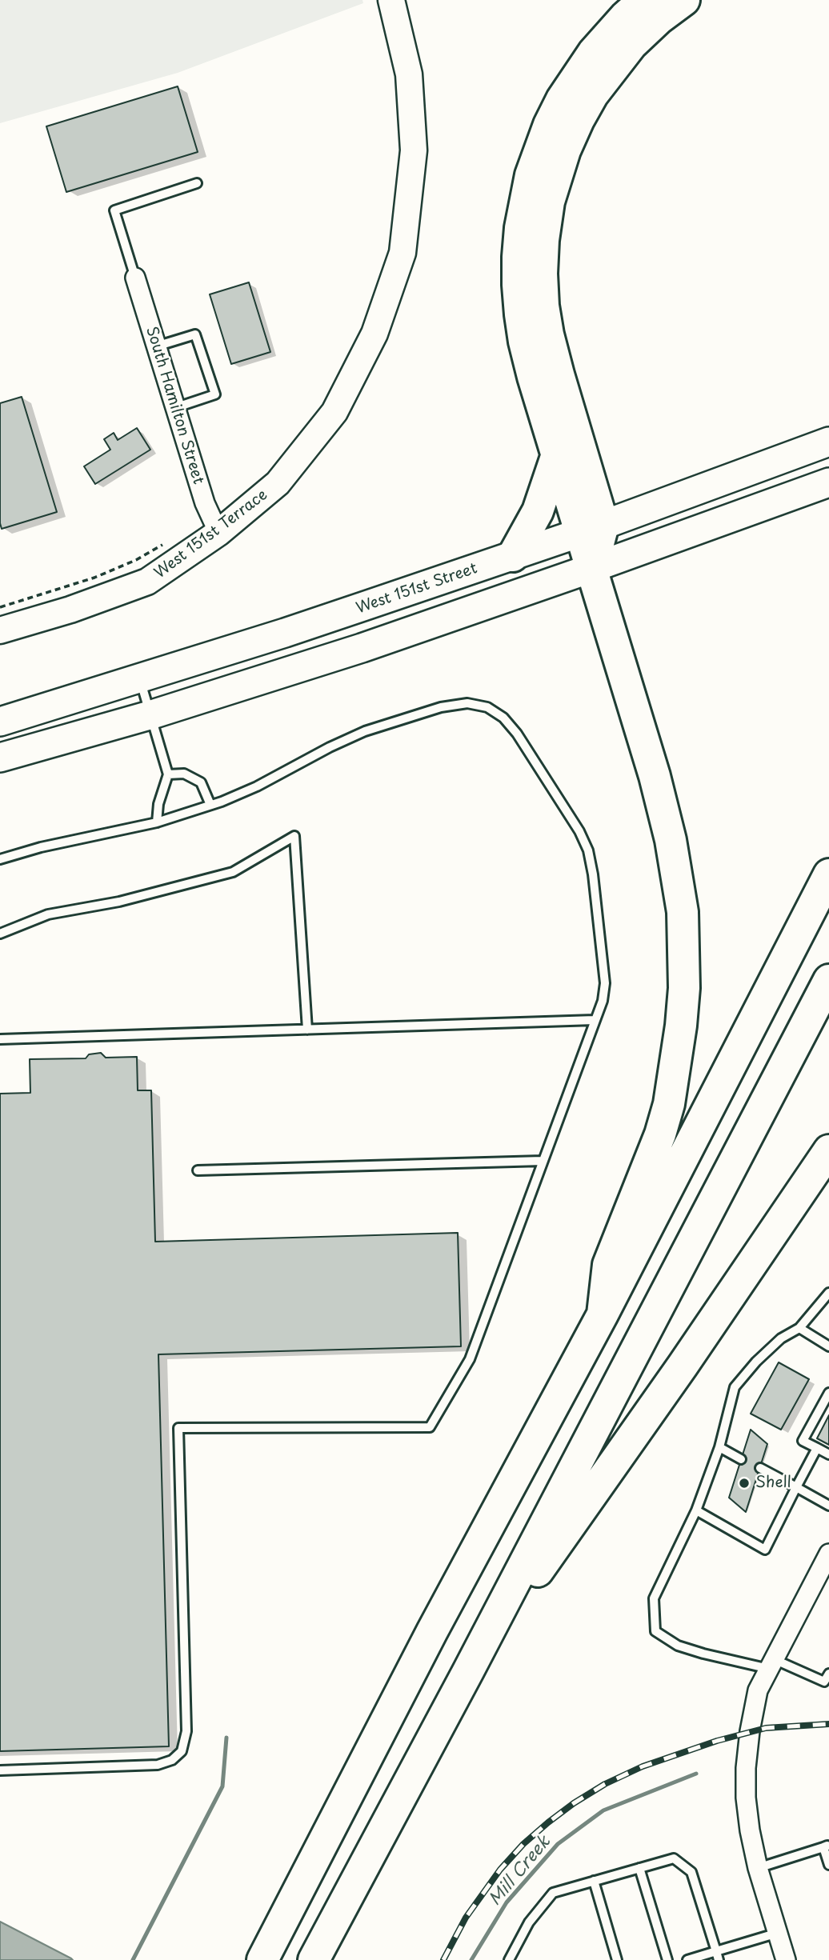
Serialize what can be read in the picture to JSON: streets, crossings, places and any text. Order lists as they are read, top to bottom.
{
  "streets": {
    "main road": ["West 151st Street"],
    "street": ["South Hamilton Street", "West 151st Terrace"]
  },
  "crossings": [
    ["South Hamilton Street", "West 151st Terrace"]
  ],
  "water": ["Mill Creek"],
  "places": ["Shell"]
}
